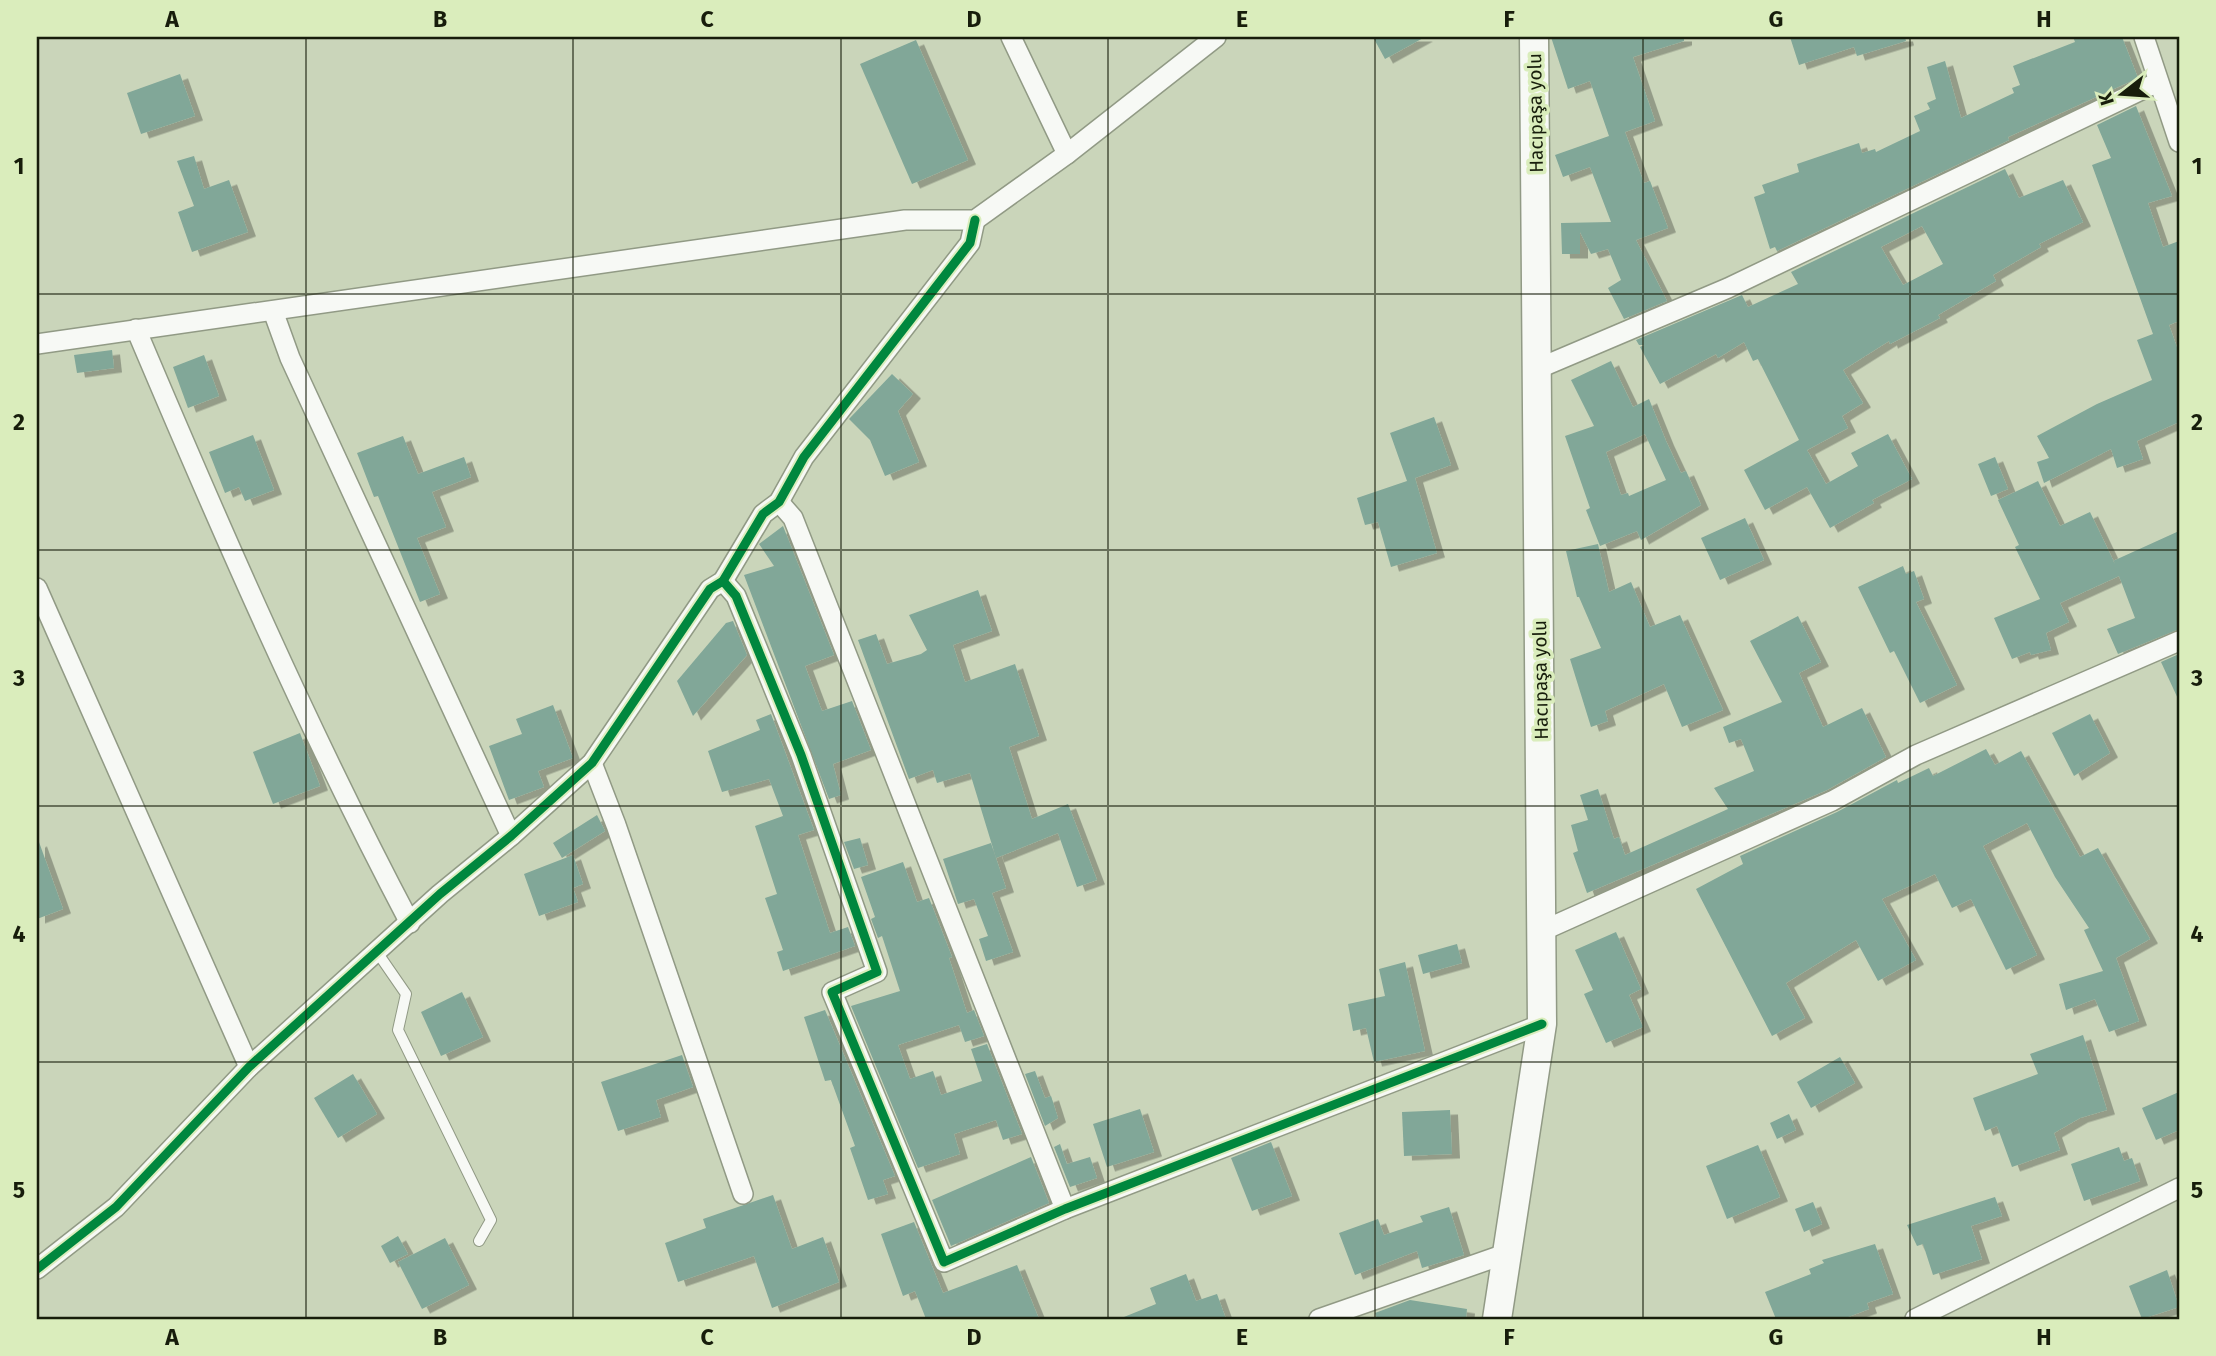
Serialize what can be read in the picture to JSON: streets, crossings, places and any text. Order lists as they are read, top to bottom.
{
  "streets": {
    "main road": ["Hacıpaşa yolu"]
  },
  "north": "left",
  "grid": {
    "columns": [
      "A",
      "B",
      "C",
      "D",
      "E",
      "F",
      "G",
      "H"
    ],
    "rows": [
      "1",
      "2",
      "3",
      "4",
      "5"
    ]
  }
}
